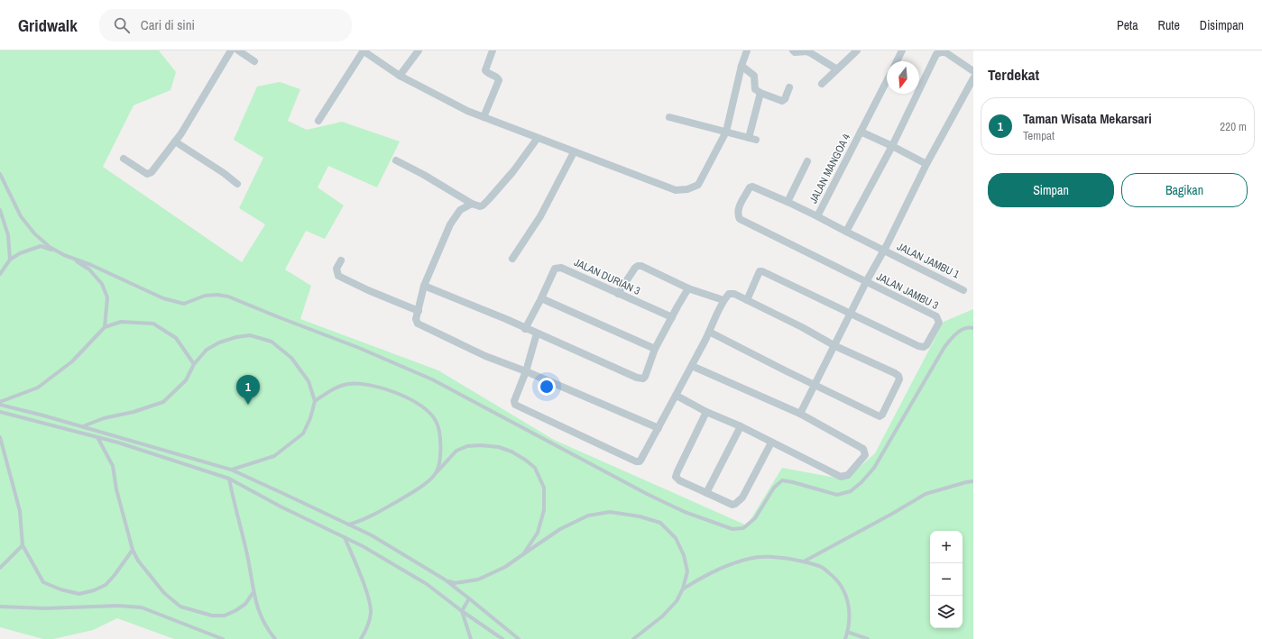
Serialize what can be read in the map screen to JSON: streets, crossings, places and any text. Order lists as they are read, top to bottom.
{
  "streets": {
    "street": [
      "JALAN MANGOA 4",
      "JALAN JAMBU 1",
      "JALAN DURIAN 3",
      "JALAN JAMBU 3"
    ]
  },
  "crossings": [
    ["JALAN MANGOA 4", "JALAN JAMBU 1"],
    ["JALAN JAMBU 1", "JALAN JAMBU 3"]
  ],
  "north": "bottom",
  "page": {
    "header": "Gridwalk",
    "search": "Cari di sini",
    "nav": ["Peta", "Rute", "Disimpan"],
    "heading": "Terdekat",
    "list": [
      {
        "mark": "1",
        "name": "Taman Wisata Mekarsari",
        "note": "Tempat",
        "value": "220 m"
      }
    ],
    "buttons": ["Simpan", "Bagikan"],
    "pins": "1",
    "map_buttons": ["+", "−"]
  }
}
